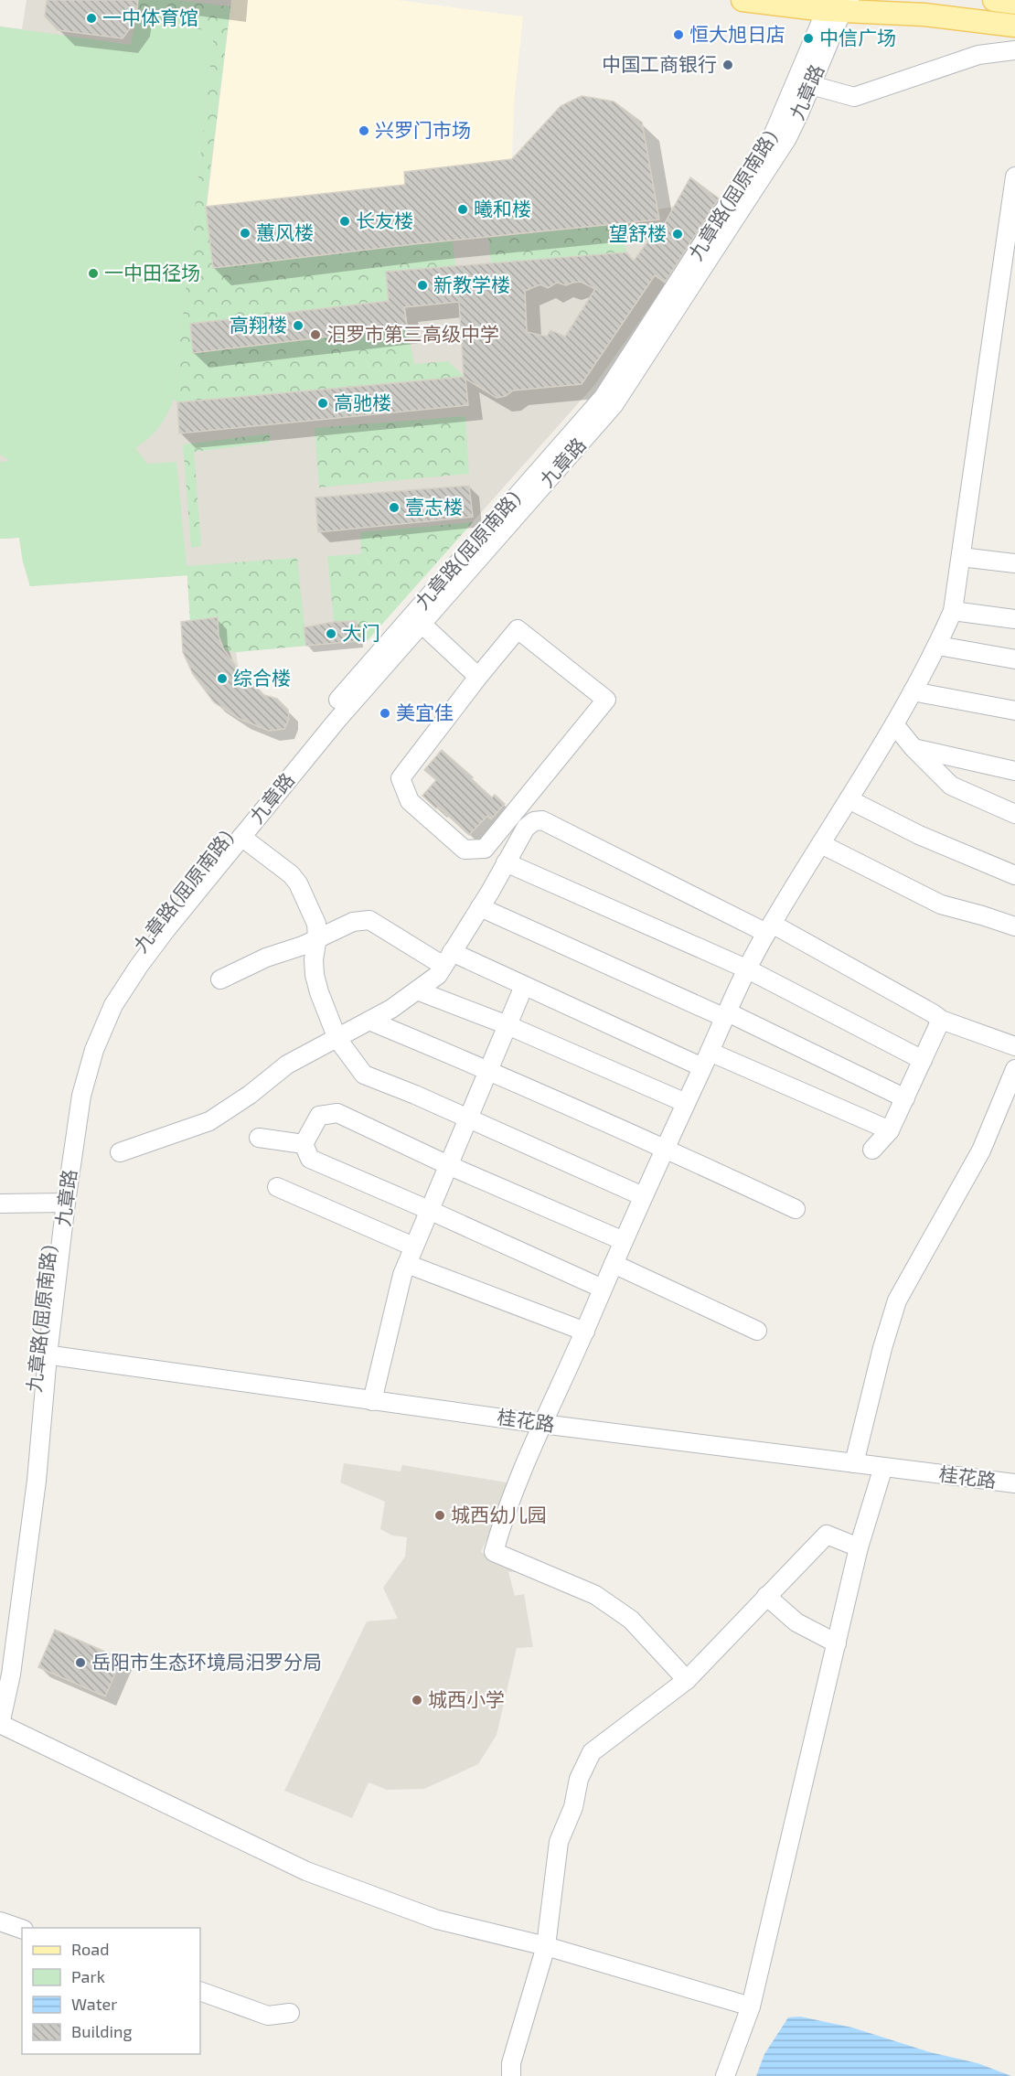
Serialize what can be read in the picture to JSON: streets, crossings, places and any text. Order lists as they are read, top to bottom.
{
  "streets": {
    "street": ["九章路", "九章路(屈原南路)", "桂花路"]
  },
  "crossings": [
    ["九章路", "九章路(屈原南路)"],
    ["九章路", "桂花路"],
    ["九章路(屈原南路)", "桂花路"]
  ],
  "places": [
    "一中体育馆",
    "恒大旭日店",
    "中信广场",
    "中国工商银行",
    "兴罗门市场",
    "曦和楼",
    "长友楼",
    "蕙风楼",
    "望舒楼",
    "一中田径场",
    "新教学楼",
    "高翔楼",
    "汨罗市第三高级中学",
    "高驰楼",
    "壹志楼",
    "大门",
    "综合楼",
    "美宜佳",
    "城西幼儿园",
    "岳阳市生态环境局汨罗分局",
    "城西小学"
  ],
  "legend": [
    "Road",
    "Park",
    "Water",
    "Building"
  ]
}
